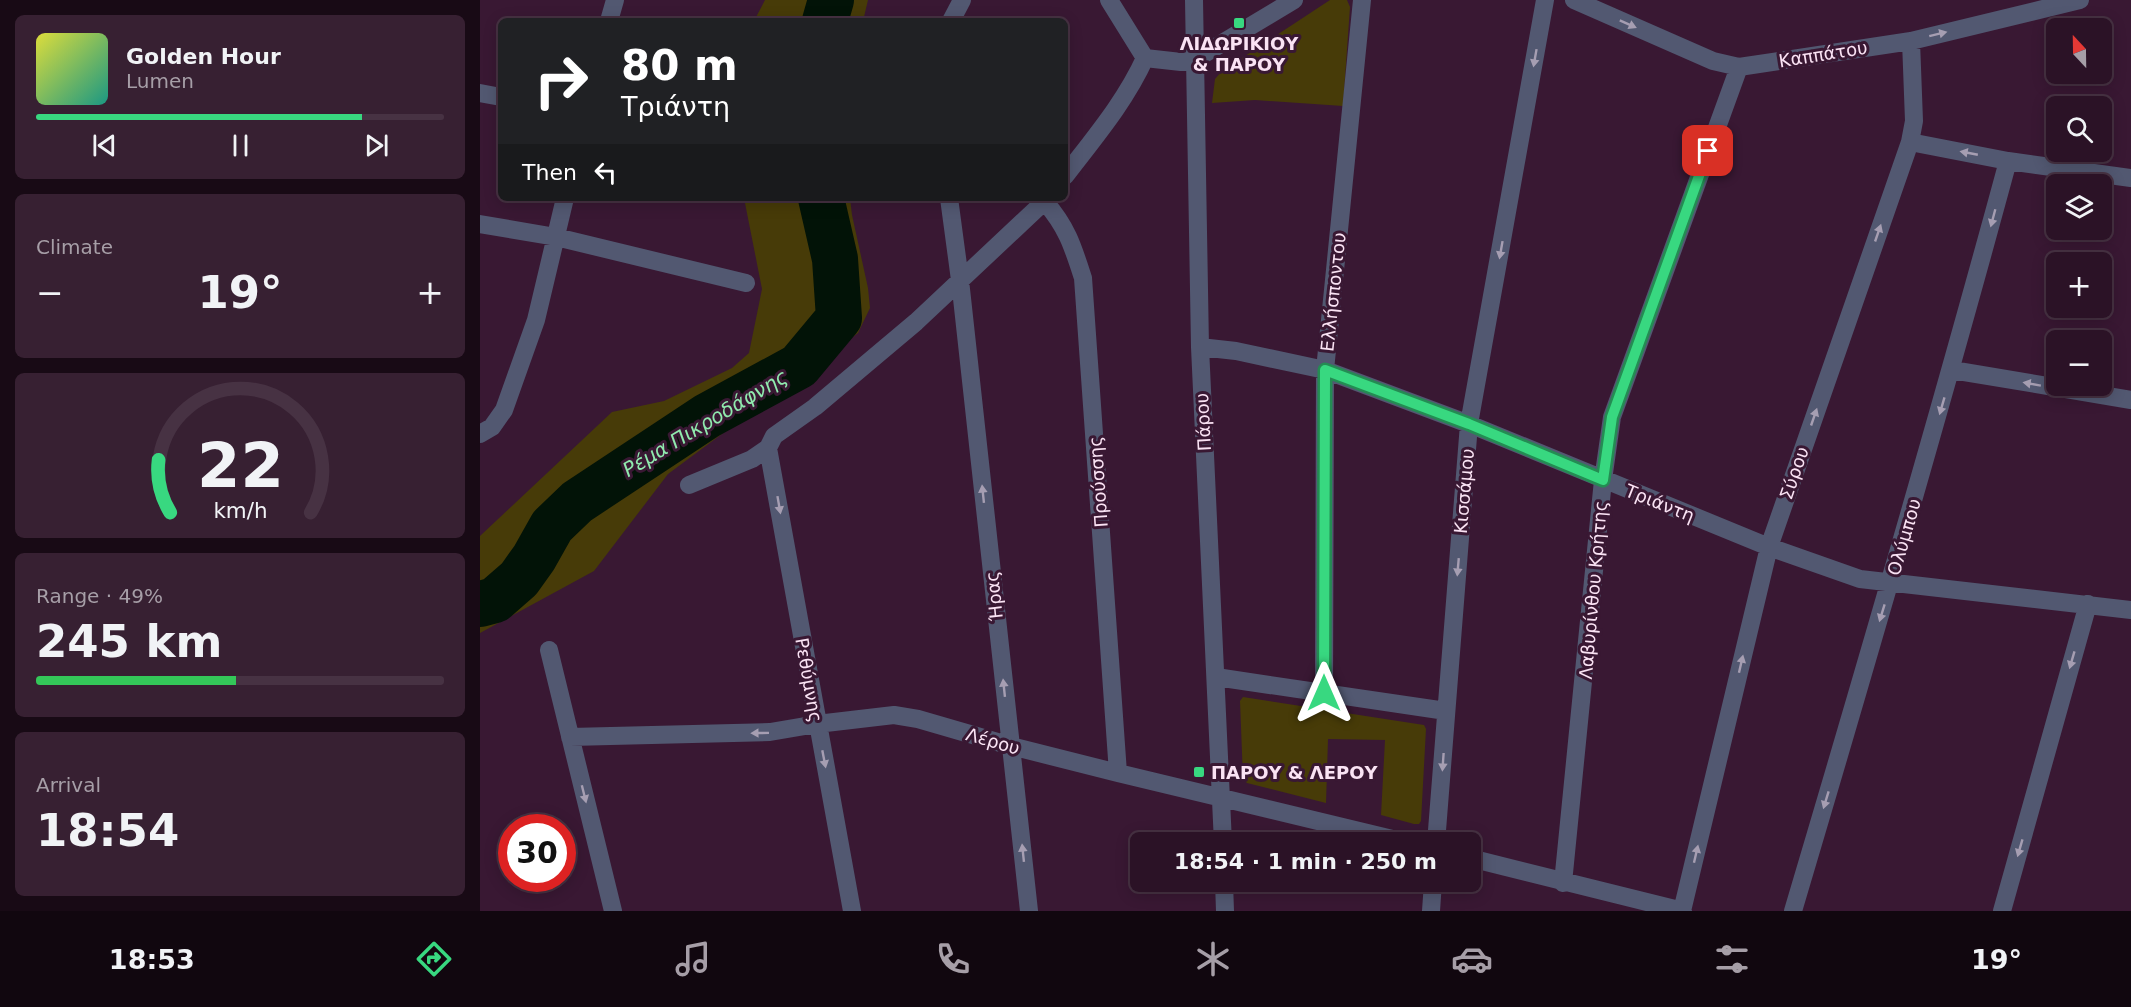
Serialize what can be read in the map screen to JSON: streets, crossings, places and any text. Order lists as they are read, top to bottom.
{
  "streets": {
    "street": [
      "Καππάτου",
      "Ελλήσποντου",
      "Πάρου",
      "Σύρου",
      "Προύσσης",
      "Κισσάμου",
      "Τριάντη",
      "Ολύμπου",
      "Λαβυρίνθου Κρήτης",
      "Ήρας",
      "Ρεθύμνης",
      "Λέρου"
    ]
  },
  "crossings": [
    ["Καππάτου", "Σύρου"],
    ["Καππάτου", "Λαβυρίνθου Κρήτης"],
    ["Ελλήσποντου", "Τριάντη"],
    ["Πάρου", "Τριάντη"],
    ["Πάρου", "Λέρου"],
    ["Σύρου", "Τριάντη"],
    ["Προύσσης", "Λέρου"],
    ["Κισσάμου", "Τριάντη"],
    ["Τριάντη", "Ολύμπου"],
    ["Τριάντη", "Λαβυρίνθου Κρήτης"],
    ["Ήρας", "Λέρου"],
    ["Ρεθύμνης", "Λέρου"]
  ],
  "one_way": [
    "Σύρου",
    "Κισσάμου",
    "Ολύμπου",
    "Ήρας",
    "Ρεθύμνης"
  ],
  "water": ["Ρέμα Πικροδάφνης"],
  "places": {
    "transit": ["ΛΙΔΩΡΙΚΙΟΥ & ΠΑΡΟΥ", "ΠΑΡΟΥ & ΛΕΡΟΥ"]
  },
  "north": "top",
  "page": {
    "map_buttons": ["+", "−"],
    "turn": ["80 m", "Τριάντη"],
    "song": ["Golden Hour", "Lumen"],
    "then": "Then",
    "tile": [
      "Climate",
      ["Range · 49%", "245 km"],
      ["Arrival", "18:54"]
    ],
    "heat": ["−", "19°", "+"],
    "limit": "30",
    "trip": "18:54 · 1 min · 250 m",
    "tabs": ["18:53", "19°"],
    "gauge": ["22", "km/h"]
  }
}
